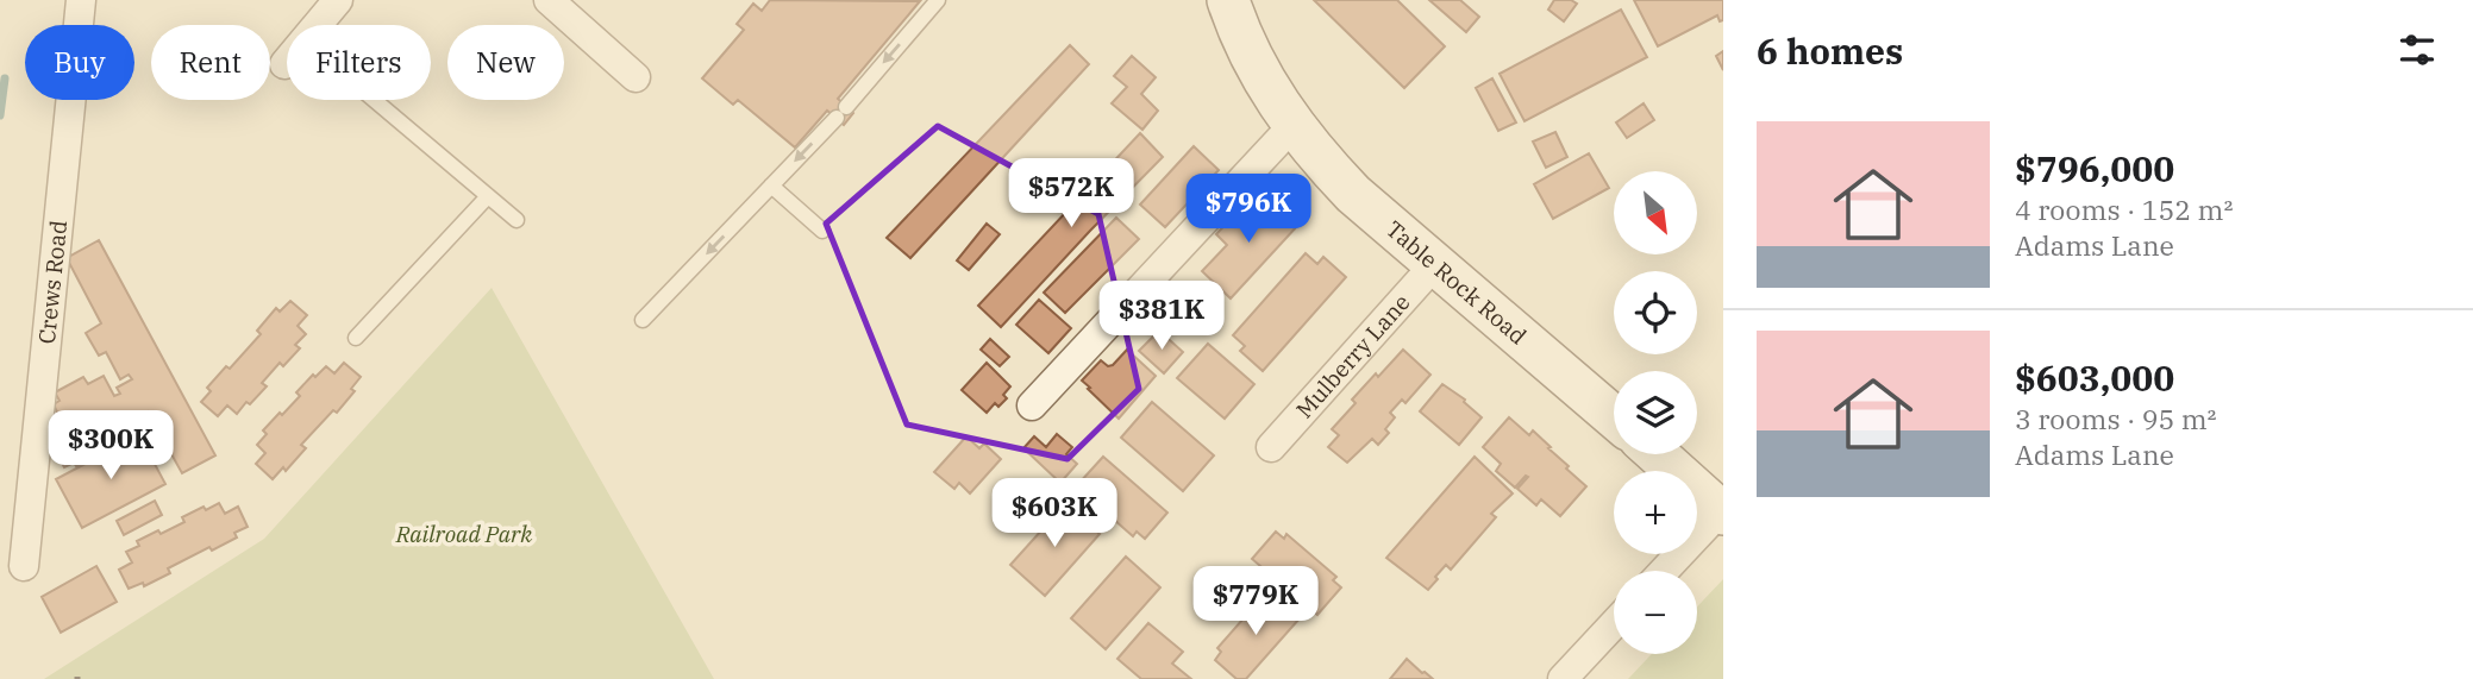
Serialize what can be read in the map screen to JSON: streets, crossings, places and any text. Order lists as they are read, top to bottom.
{
  "streets": {
    "main road": ["Table Rock Road"],
    "street": ["Crews Road", "Mulberry Lane"]
  },
  "crossings": [
    ["Table Rock Road", "Mulberry Lane"]
  ],
  "parks": ["Railroad Park"],
  "north": "bottom right",
  "page": {
    "heading": "6 homes",
    "chip": [
      "Buy",
      "Rent",
      "Filters",
      "New"
    ],
    "list": [
      {
        "name": "$796,000",
        "note": "4 rooms · 152 m² · Adams Lane"
      },
      {
        "name": "$603,000",
        "note": "3 rooms · 95 m² · Adams Lane"
      }
    ],
    "price": [
      "$572K",
      "$796K",
      "$381K",
      "$300K",
      "$603K",
      "$779K"
    ],
    "map_buttons": ["+", "−"]
  }
}
